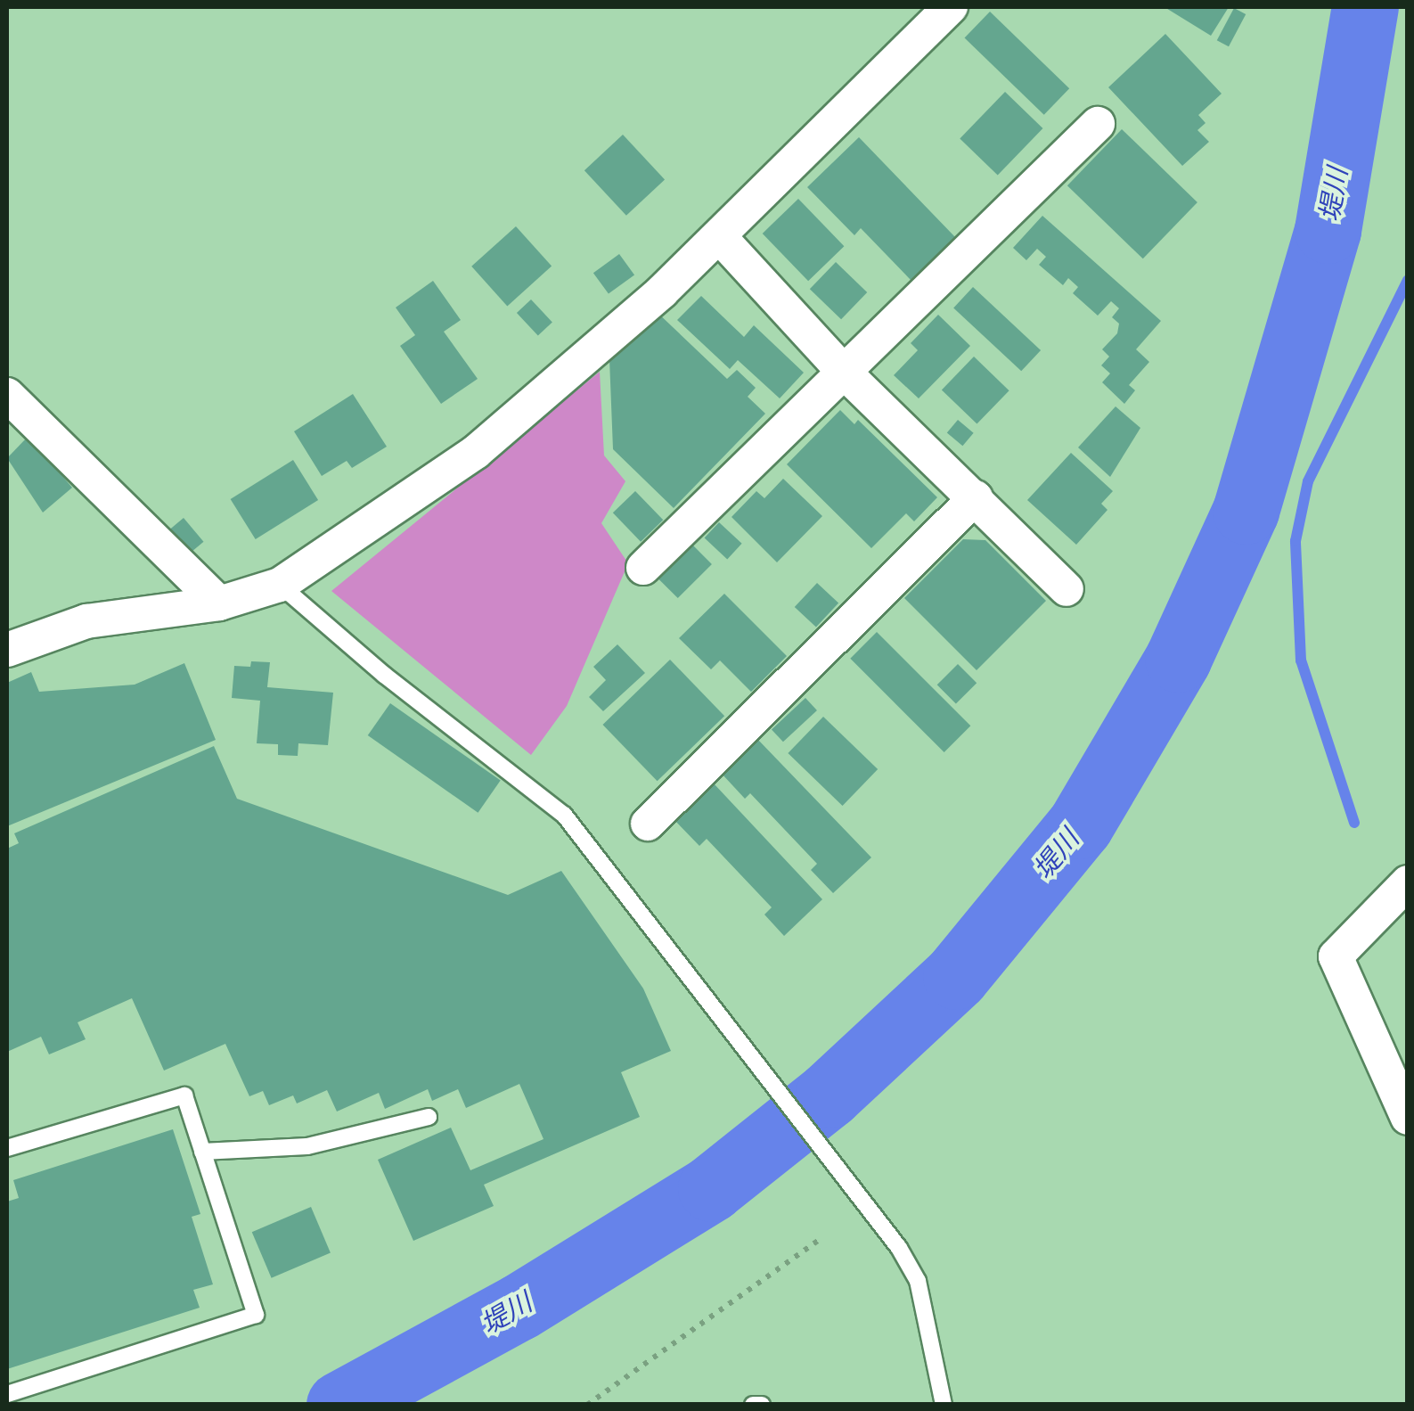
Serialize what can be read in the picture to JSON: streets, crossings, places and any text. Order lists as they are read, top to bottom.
{
  "water": ["堤川"]
}
